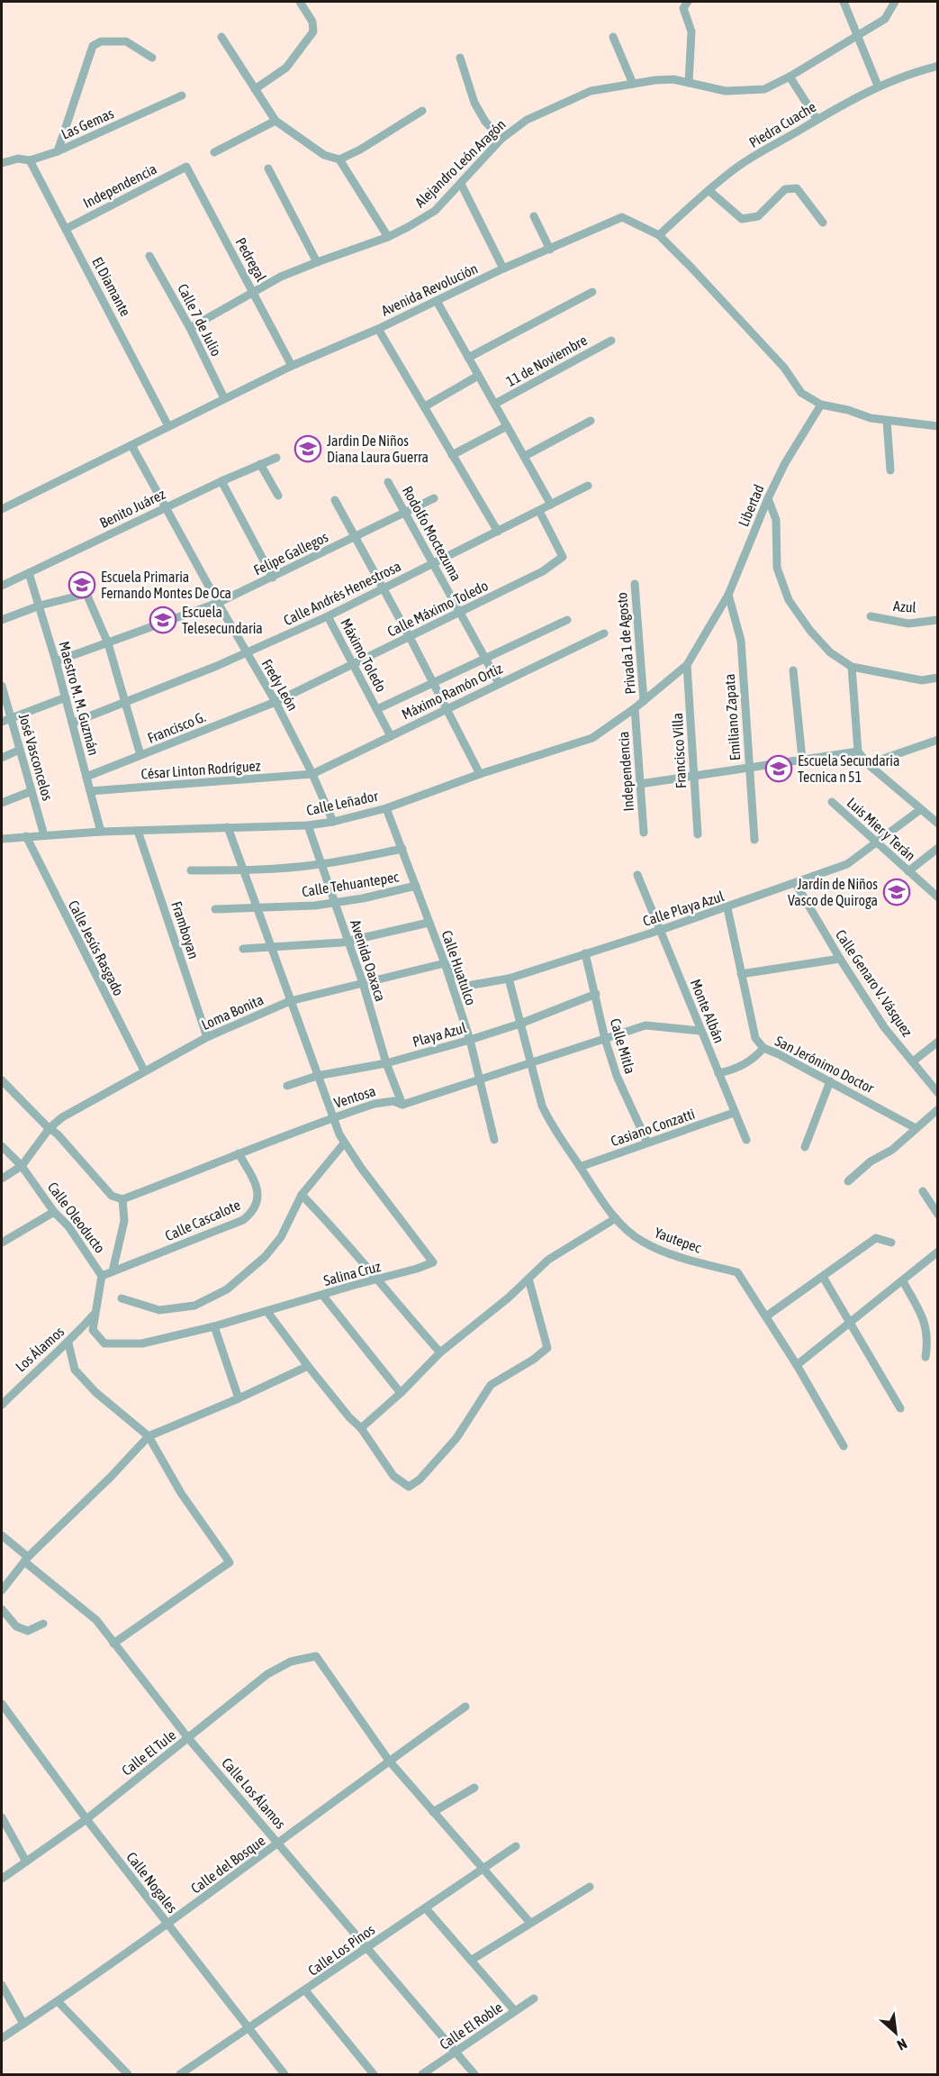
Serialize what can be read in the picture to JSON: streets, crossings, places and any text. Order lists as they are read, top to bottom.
{
  "streets": {
    "street": [
      "Las Gemas",
      "Piedra Cuache",
      "Alejandro León Aragón",
      "Independencia",
      "Pedregal",
      "El Diamante",
      "Avenida Revolución",
      "Calle 7 de Julio",
      "11 de Noviembre",
      "Libertad",
      "Benito Juárez",
      "Rodolfo Moctezuma",
      "Felipe Gallegos",
      "Calle Andrés Henestrosa",
      "Azul",
      "Calle Máximo Toledo",
      "Privada 1 de Agosto",
      "Máximo Toledo",
      "Fredy León",
      "Máximo Ramón Ortiz",
      "Maestro M. M. Guzmán",
      "Emiliano Zapata",
      "Francisco G.",
      "Francisco Villa",
      "José Vasconcelos",
      "César Linton Rodríguez",
      "Calle Leñador",
      "Luis Mier y Terán",
      "Calle Tehuantepec",
      "Calle Playa Azul",
      "Framboyan",
      "Calle Jesús Rasgado",
      "Avenida Oaxaca",
      "Calle Huatulco",
      "Calle Genaro V. Vásquez",
      "Monte Albán",
      "Loma Bonita",
      "Playa Azul",
      "Calle Mitla",
      "San Jerónimo Doctor",
      "Ventosa",
      "Casiano Conzatti",
      "Calle Oleoducto",
      "Calle Cascalote",
      "Yautepec",
      "Salina Cruz",
      "Los Álamos",
      "Calle El Tule",
      "Calle Los Álamos",
      "Calle del Bosque",
      "Calle Nogales",
      "Calle Los Pinos",
      "Calle El Roble"
    ]
  },
  "crossings": [
    ["Las Gemas", "El Diamante"],
    ["Piedra Cuache", "Avenida Revolución"],
    ["Alejandro León Aragón", "Pedregal"],
    ["Alejandro León Aragón", "Calle 7 de Julio"],
    ["Independencia", "Pedregal"],
    ["Independencia", "El Diamante"],
    ["Independencia", "Libertad"],
    ["Independencia", "Calle Leñador"],
    ["Pedregal", "Avenida Revolución"],
    ["El Diamante", "Avenida Revolución"],
    ["Avenida Revolución", "Calle 7 de Julio"],
    ["Avenida Revolución", "Libertad"],
    ["Avenida Revolución", "Fredy León"],
    ["Libertad", "Privada 1 de Agosto"],
    ["Libertad", "Emiliano Zapata"],
    ["Libertad", "Francisco Villa"],
    ["Libertad", "Calle Leñador"],
    ["Benito Juárez", "Fredy León"],
    ["Benito Juárez", "Maestro M. M. Guzmán"],
    ["Rodolfo Moctezuma", "Felipe Gallegos"],
    ["Rodolfo Moctezuma", "Calle Andrés Henestrosa"],
    ["Rodolfo Moctezuma", "Calle Máximo Toledo"],
    ["Rodolfo Moctezuma", "Máximo Ramón Ortiz"],
    ["Felipe Gallegos", "Fredy León"],
    ["Felipe Gallegos", "Maestro M. M. Guzmán"],
    ["Calle Andrés Henestrosa", "Calle Máximo Toledo"],
    ["Calle Andrés Henestrosa", "Máximo Toledo"],
    ["Calle Andrés Henestrosa", "Fredy León"],
    ["Calle Andrés Henestrosa", "Maestro M. M. Guzmán"],
    ["Calle Máximo Toledo", "Máximo Toledo"],
    ["Calle Máximo Toledo", "Fredy León"],
    ["Calle Máximo Toledo", "Francisco G."],
    ["Máximo Toledo", "Máximo Ramón Ortiz"],
    ["Fredy León", "Máximo Ramón Ortiz"],
    ["Fredy León", "Francisco G."],
    ["Fredy León", "César Linton Rodríguez"],
    ["Fredy León", "Calle Leñador"],
    ["Máximo Ramón Ortiz", "César Linton Rodríguez"],
    ["Maestro M. M. Guzmán", "Francisco G."],
    ["Maestro M. M. Guzmán", "César Linton Rodríguez"],
    ["Maestro M. M. Guzmán", "Calle Leñador"],
    ["José Vasconcelos", "Calle Leñador"],
    ["Calle Leñador", "Framboyan"],
    ["Calle Leñador", "Calle Jesús Rasgado"],
    ["Calle Leñador", "Avenida Oaxaca"],
    ["Calle Leñador", "Calle Huatulco"],
    ["Luis Mier y Terán", "Calle Playa Azul"],
    ["Calle Tehuantepec", "Avenida Oaxaca"],
    ["Calle Tehuantepec", "Calle Huatulco"],
    ["Calle Playa Azul", "Calle Huatulco"],
    ["Calle Playa Azul", "Calle Genaro V. Vásquez"],
    ["Calle Playa Azul", "Monte Albán"],
    ["Calle Playa Azul", "Loma Bonita"],
    ["Calle Playa Azul", "Calle Mitla"],
    ["Calle Playa Azul", "San Jerónimo Doctor"],
    ["Calle Playa Azul", "Yautepec"],
    ["Framboyan", "Loma Bonita"],
    ["Calle Jesús Rasgado", "Loma Bonita"],
    ["Avenida Oaxaca", "Loma Bonita"],
    ["Avenida Oaxaca", "Playa Azul"],
    ["Avenida Oaxaca", "Ventosa"],
    ["Calle Huatulco", "Loma Bonita"],
    ["Calle Huatulco", "Playa Azul"],
    ["Calle Huatulco", "Ventosa"],
    ["Monte Albán", "Ventosa"],
    ["Monte Albán", "Casiano Conzatti"],
    ["Loma Bonita", "Calle Oleoducto"],
    ["Playa Azul", "Calle Mitla"],
    ["Playa Azul", "Yautepec"],
    ["Playa Azul", "Salina Cruz"],
    ["Calle Mitla", "Ventosa"],
    ["Calle Mitla", "Casiano Conzatti"],
    ["Ventosa", "Calle Cascalote"],
    ["Ventosa", "Yautepec"],
    ["Ventosa", "Salina Cruz"],
    ["Casiano Conzatti", "Yautepec"],
    ["Calle Oleoducto", "Calle Cascalote"],
    ["Calle Oleoducto", "Salina Cruz"],
    ["Calle Oleoducto", "Los Álamos"],
    ["Calle El Tule", "Calle Los Álamos"],
    ["Calle El Tule", "Calle del Bosque"],
    ["Calle El Tule", "Calle Nogales"],
    ["Calle Los Álamos", "Calle del Bosque"],
    ["Calle Los Álamos", "Calle Los Pinos"],
    ["Calle Los Álamos", "Calle El Roble"],
    ["Calle del Bosque", "Calle Nogales"],
    ["Calle Nogales", "Calle Los Pinos"]
  ],
  "places": {
    "school or university": [
      "Jardin De Niños Diana Laura Guerra",
      "Escuela Primaria Fernando Montes De Oca",
      "Escuela Telesecundaria",
      "Escuela Secundaria Tecnica n 51",
      "Jardín de Niños Vasco de Quiroga"
    ]
  },
  "north": "bottom right"
}
